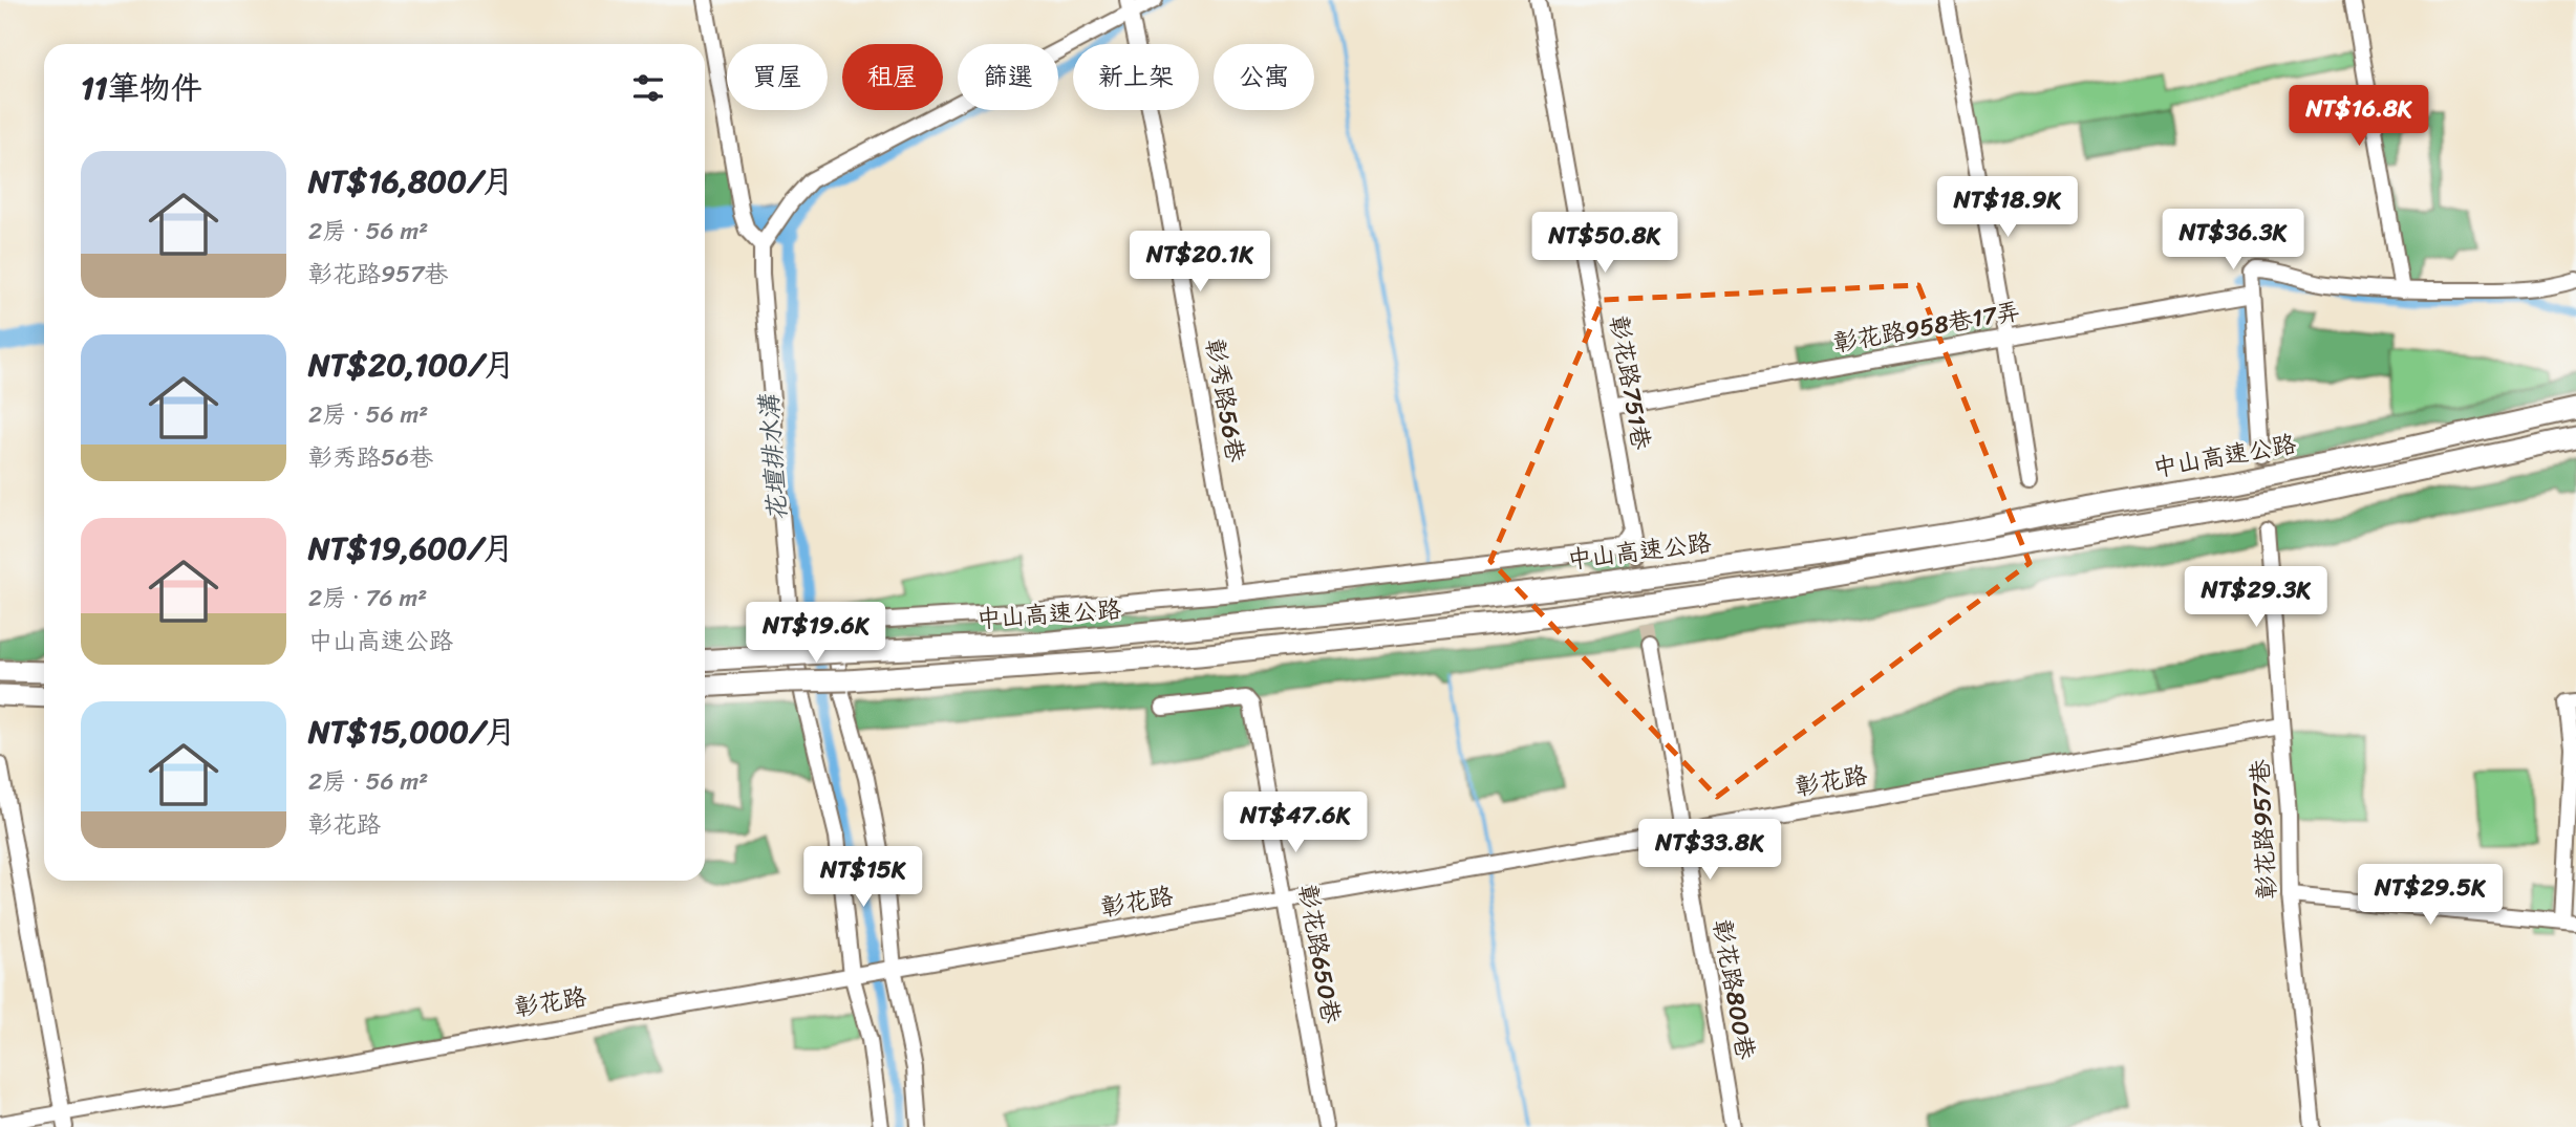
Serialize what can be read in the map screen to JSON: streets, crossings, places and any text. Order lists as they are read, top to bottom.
{
  "streets": {
    "highway": ["中山高速公路"],
    "street": [
      "彰花路958巷17弄",
      "彰花路751巷",
      "彰秀路56巷",
      "彰花路",
      "彰花路957巷",
      "彰花路650巷",
      "彰花路800巷"
    ]
  },
  "crossings": [
    ["彰花路958巷17弄", "彰花路751巷"],
    ["彰花路", "彰花路957巷"],
    ["彰花路", "彰花路650巷"],
    ["彰花路", "彰花路800巷"]
  ],
  "water": ["花壇排水溝"],
  "page": {
    "chip": [
      "買屋",
      "租屋",
      "篩選",
      "新上架",
      "公寓"
    ],
    "heading": "11筆物件",
    "price": [
      "NT$16.8K",
      "NT$18.9K",
      "NT$36.3K",
      "NT$50.8K",
      "NT$20.1K",
      "NT$29.3K",
      "NT$19.6K",
      "NT$47.6K",
      "NT$33.8K",
      "NT$15K",
      "NT$29.5K"
    ],
    "list": [
      {
        "name": "NT$16,800/月",
        "note": "2房 · 56 m² · 彰花路957巷"
      },
      {
        "name": "NT$20,100/月",
        "note": "2房 · 56 m² · 彰秀路56巷"
      },
      {
        "name": "NT$19,600/月",
        "note": "2房 · 76 m² · 中山高速公路"
      },
      {
        "name": "NT$15,000/月",
        "note": "2房 · 56 m² · 彰花路"
      }
    ]
  }
}
